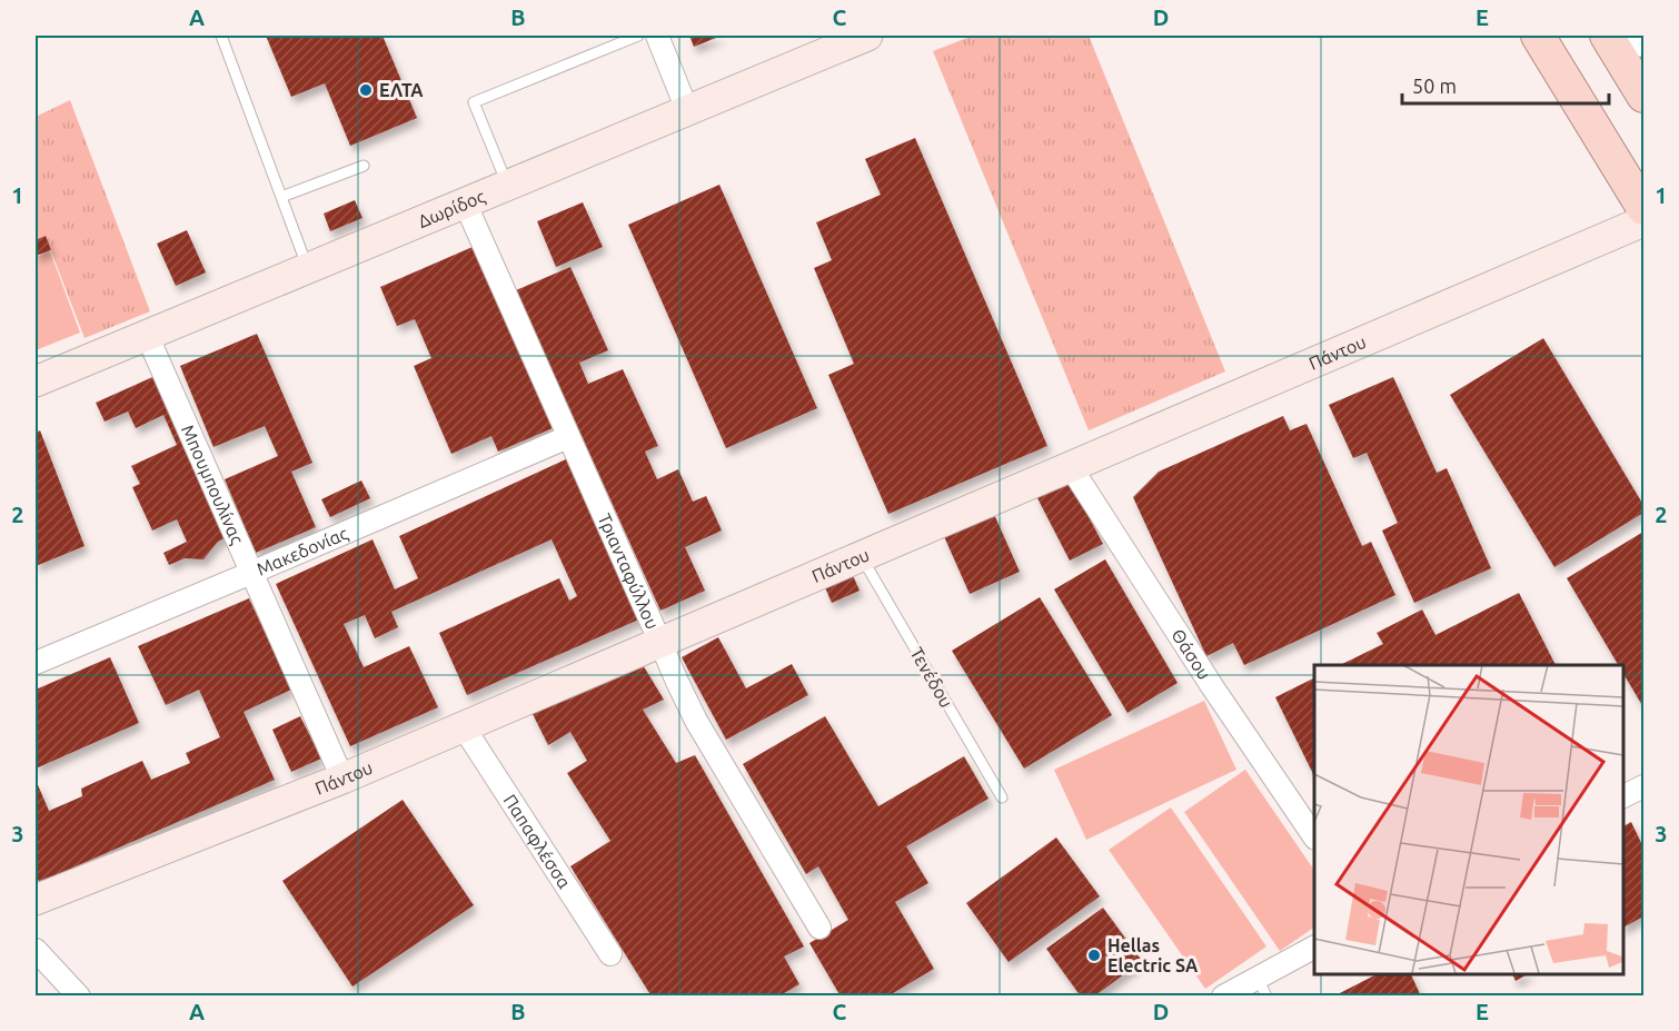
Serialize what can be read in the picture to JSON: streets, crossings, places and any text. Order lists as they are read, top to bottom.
{
  "streets": {
    "street": [
      "Δωρίδος",
      "Πάντου",
      "Μπουμπουλίνας",
      "Μακεδονίας",
      "Τριανταφύλλου",
      "Θάσου",
      "Παπαφλέσσα"
    ],
    "lane": ["Τενέδου"]
  },
  "crossings": [
    ["Δωρίδος", "Μπουμπουλίνας"],
    ["Δωρίδος", "Τριανταφύλλου"],
    ["Πάντου", "Μπουμπουλίνας"],
    ["Πάντου", "Τριανταφύλλου"],
    ["Πάντου", "Θάσου"],
    ["Πάντου", "Τενέδου"],
    ["Πάντου", "Παπαφλέσσα"],
    ["Μπουμπουλίνας", "Μακεδονίας"],
    ["Μακεδονίας", "Τριανταφύλλου"]
  ],
  "places": ["ΕΛΤΑ", "Hellas Electric SA"],
  "scale_bar": "50 m",
  "grid": {
    "columns": [
      "A",
      "B",
      "C",
      "D",
      "E"
    ],
    "rows": ["1", "2", "3"]
  }
}
